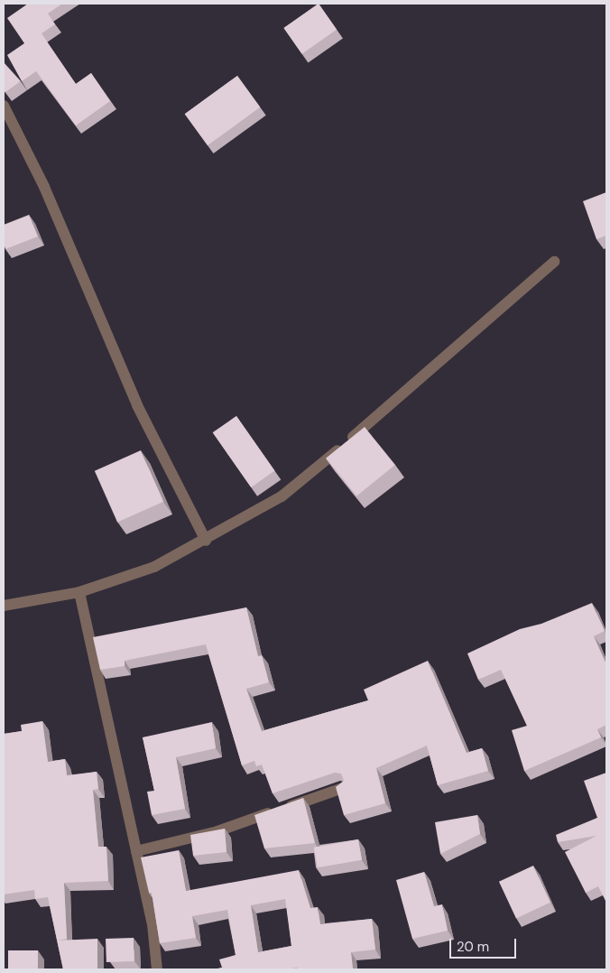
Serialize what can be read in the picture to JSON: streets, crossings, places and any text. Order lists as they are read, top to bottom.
{
  "scale_bar": "20 m"
}
